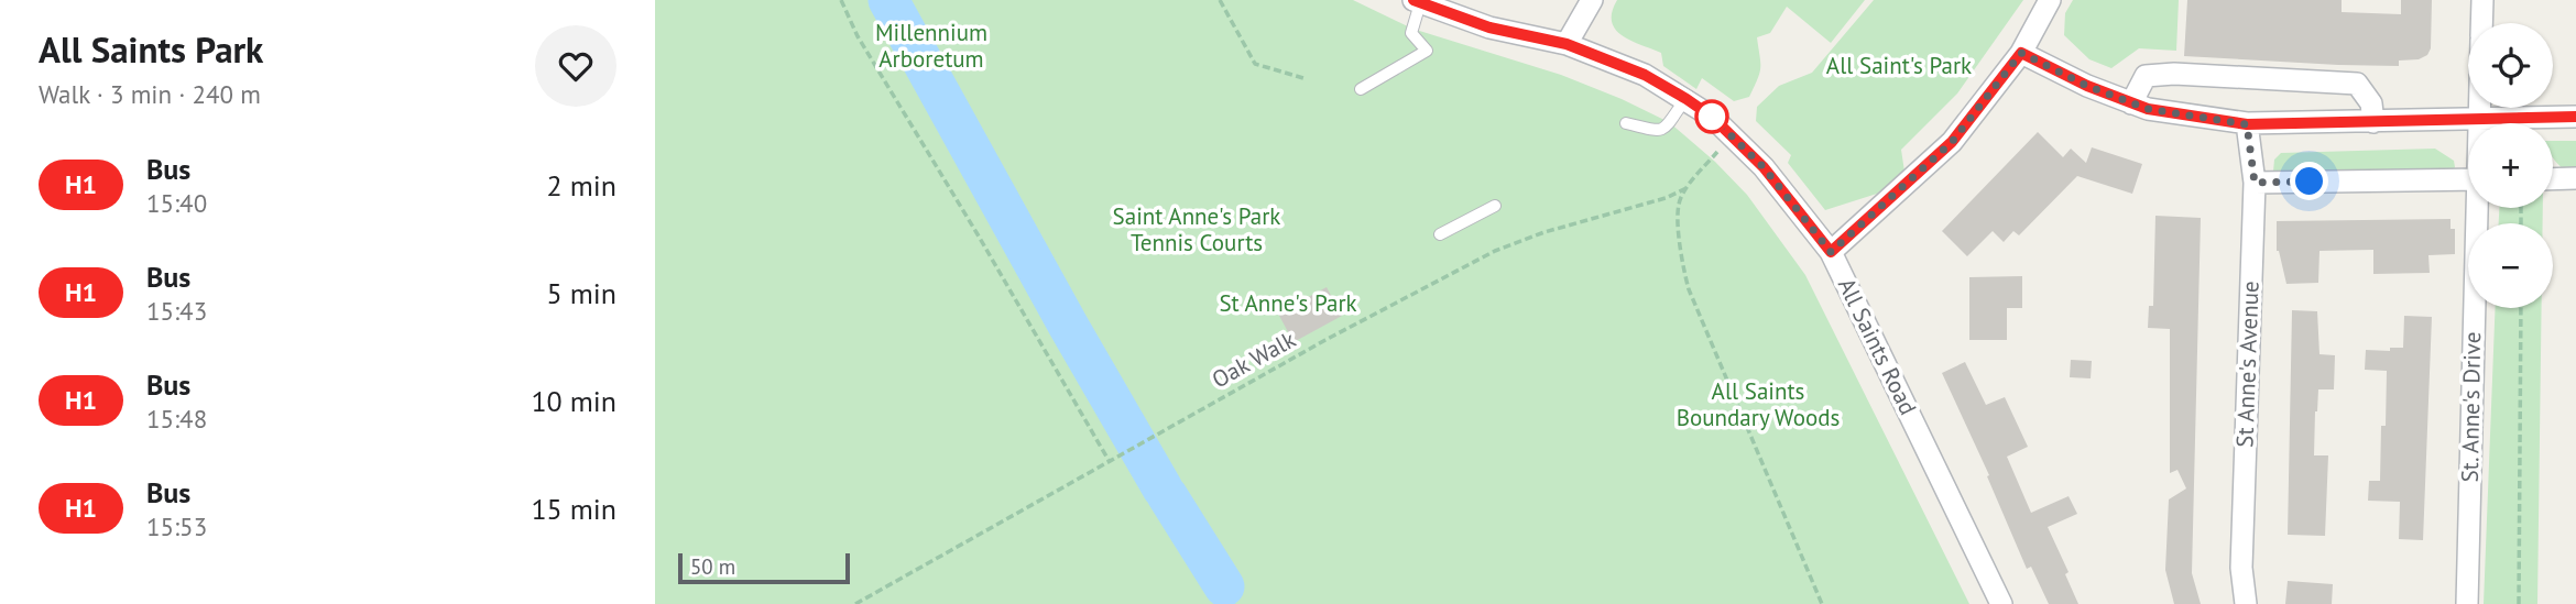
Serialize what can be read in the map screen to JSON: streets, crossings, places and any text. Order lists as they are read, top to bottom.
{
  "streets": {
    "street": ["All Saints Road", "St Anne's Avenue", "St. Anne's Drive"],
    "path": ["Oak Walk"]
  },
  "parks": [
    "Millennium Arboretum",
    "All Saint's Park",
    "Saint Anne's Park Tennis Courts",
    "St Anne's Park",
    "All Saints Boundary Woods"
  ],
  "lines": ["bus line H1"],
  "scale_bar": "50 m",
  "page": {
    "heading": ["All Saints Park", "Walk · 3 min · 240 m"],
    "map_buttons": ["+", "−"],
    "list": [
      {
        "mark": "H1",
        "name": "Bus",
        "note": "15:40",
        "value": "2 min"
      },
      {
        "mark": "H1",
        "name": "Bus",
        "note": "15:43",
        "value": "5 min"
      },
      {
        "mark": "H1",
        "name": "Bus",
        "note": "15:48",
        "value": "10 min"
      },
      {
        "mark": "H1",
        "name": "Bus",
        "note": "15:53",
        "value": "15 min"
      }
    ],
    "scale": "50 m"
  }
}
